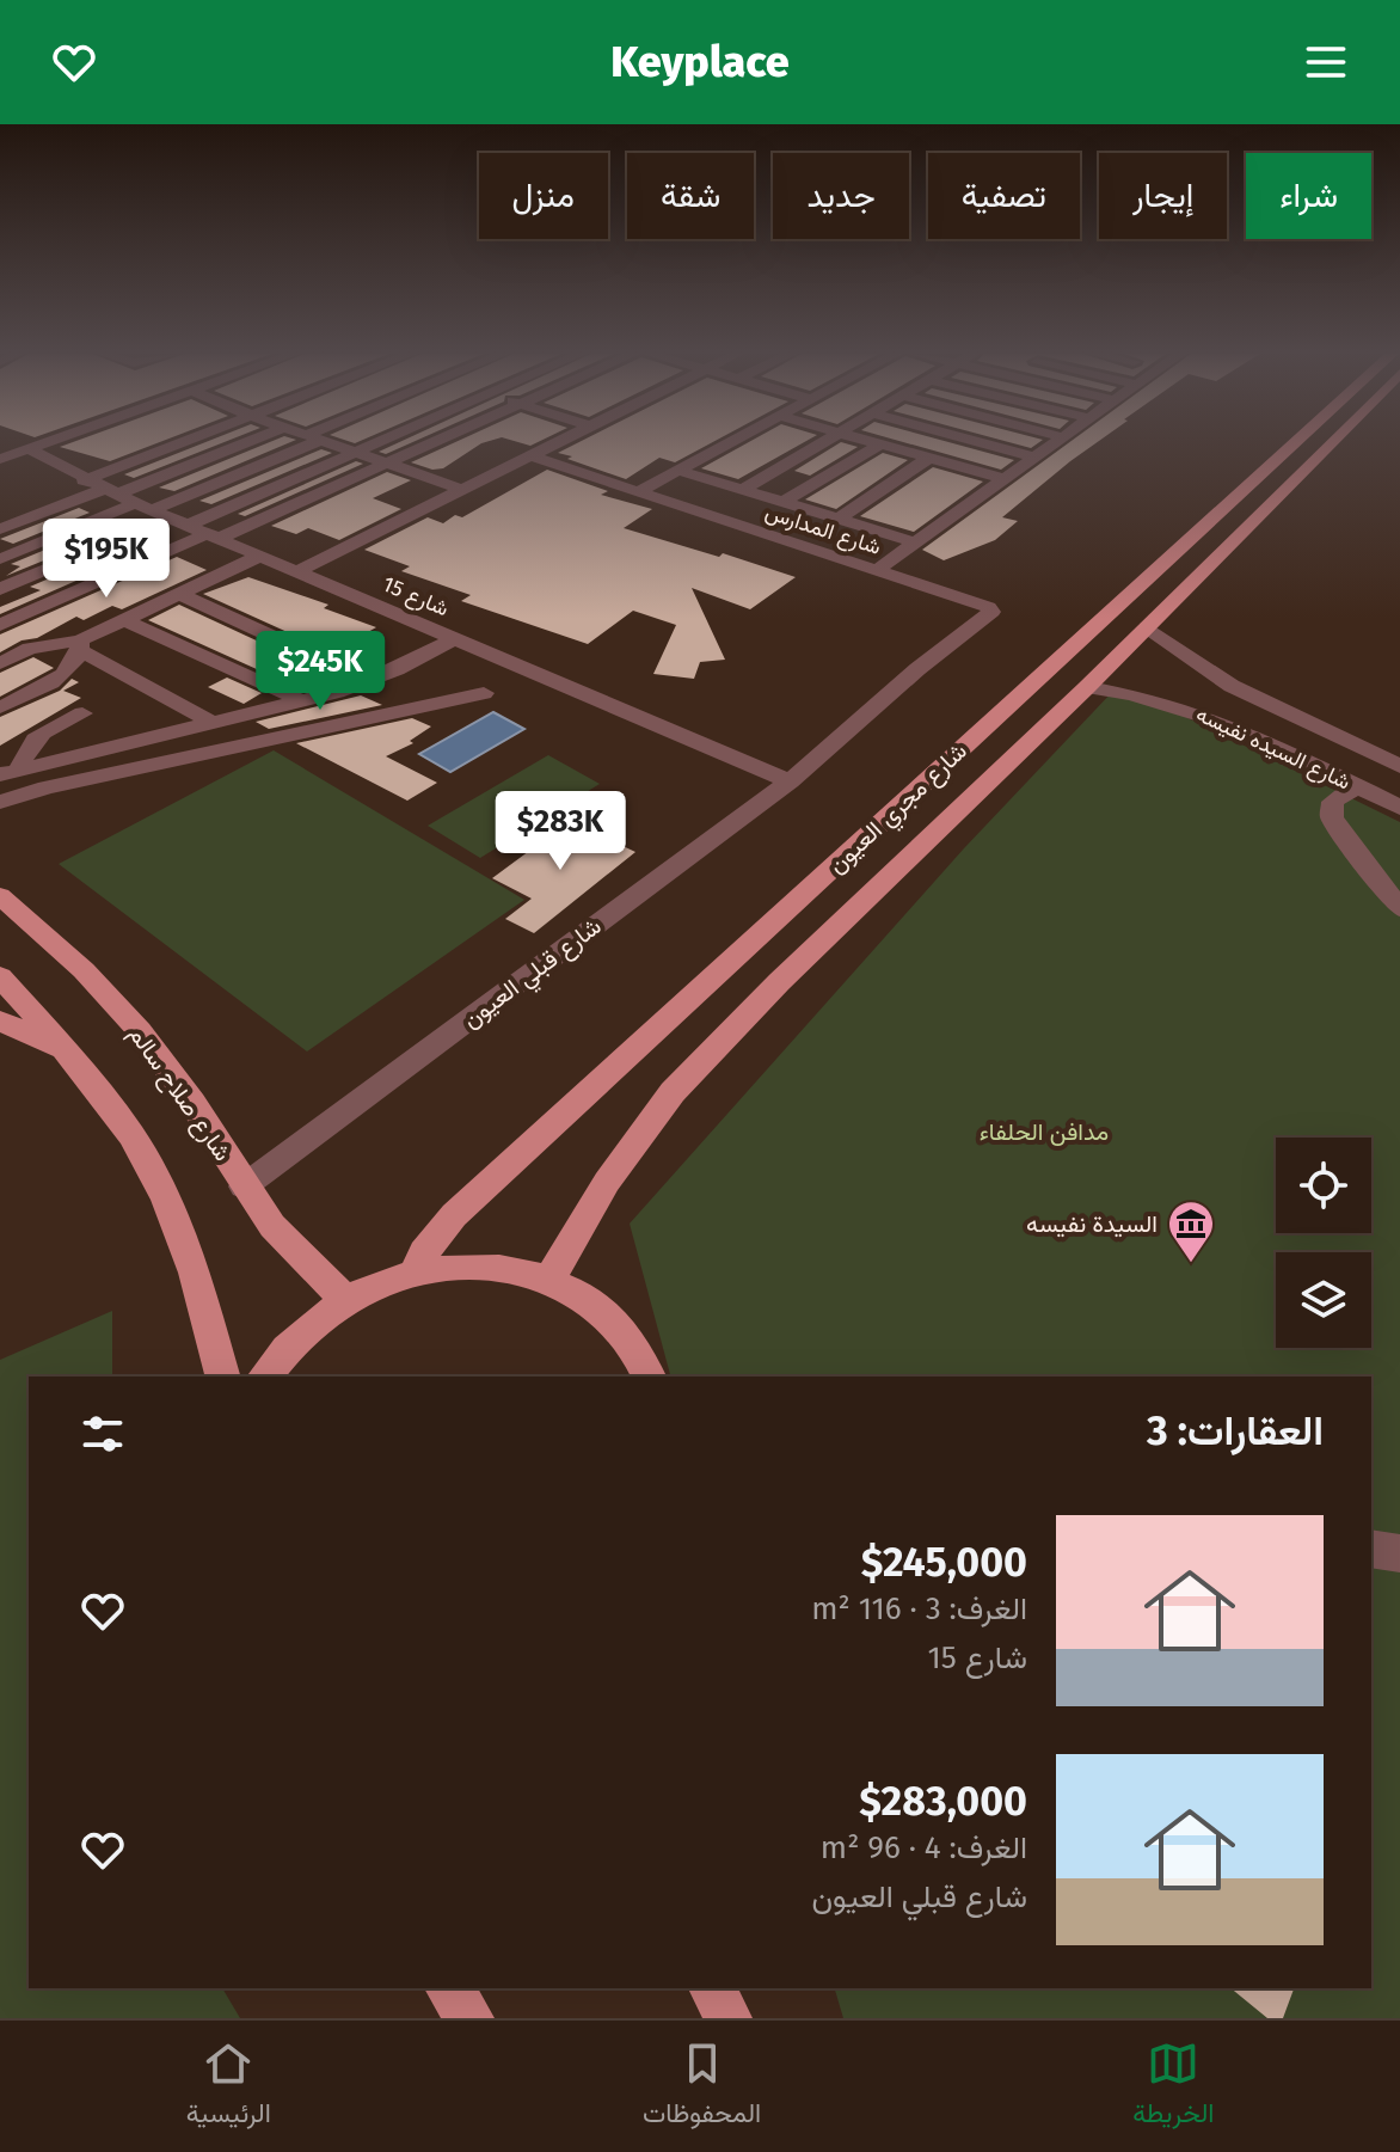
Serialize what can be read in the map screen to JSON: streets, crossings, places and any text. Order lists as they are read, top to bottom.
{
  "streets": {
    "main road": ["شارع مجري العيون", "شارع صلاح سالم"],
    "street": [
      "شارع المدارس",
      "شارع 15",
      "شارع السيده نفيسه",
      "شارع قبلي العيون"
    ]
  },
  "crossings": [
    ["شارع المدارس", "شارع قبلي العيون"],
    ["شارع 15", "شارع قبلي العيون"],
    ["شارع السيده نفيسه", "شارع مجري العيون"],
    ["شارع قبلي العيون", "شارع صلاح سالم"]
  ],
  "parks": ["مدافن الحلفاء"],
  "places": {
    "museum": ["السيدة نفيسه"]
  },
  "page": {
    "header": "Keyplace",
    "chip": [
      "شراء",
      "إيجار",
      "تصفية",
      "جديد",
      "شقة",
      "منزل"
    ],
    "price": ["$195K", "$245K", "$283K"],
    "heading": "العقارات: 3",
    "list": [
      {
        "name": "$245,000",
        "note": "الغرف: 3 · 116 m² · شارع 15"
      },
      {
        "name": "$283,000",
        "note": "الغرف: 4 · 96 m² · شارع قبلي العيون"
      }
    ],
    "tabs": ["الخريطة", "المحفوظات", "الرئيسية"]
  }
}
